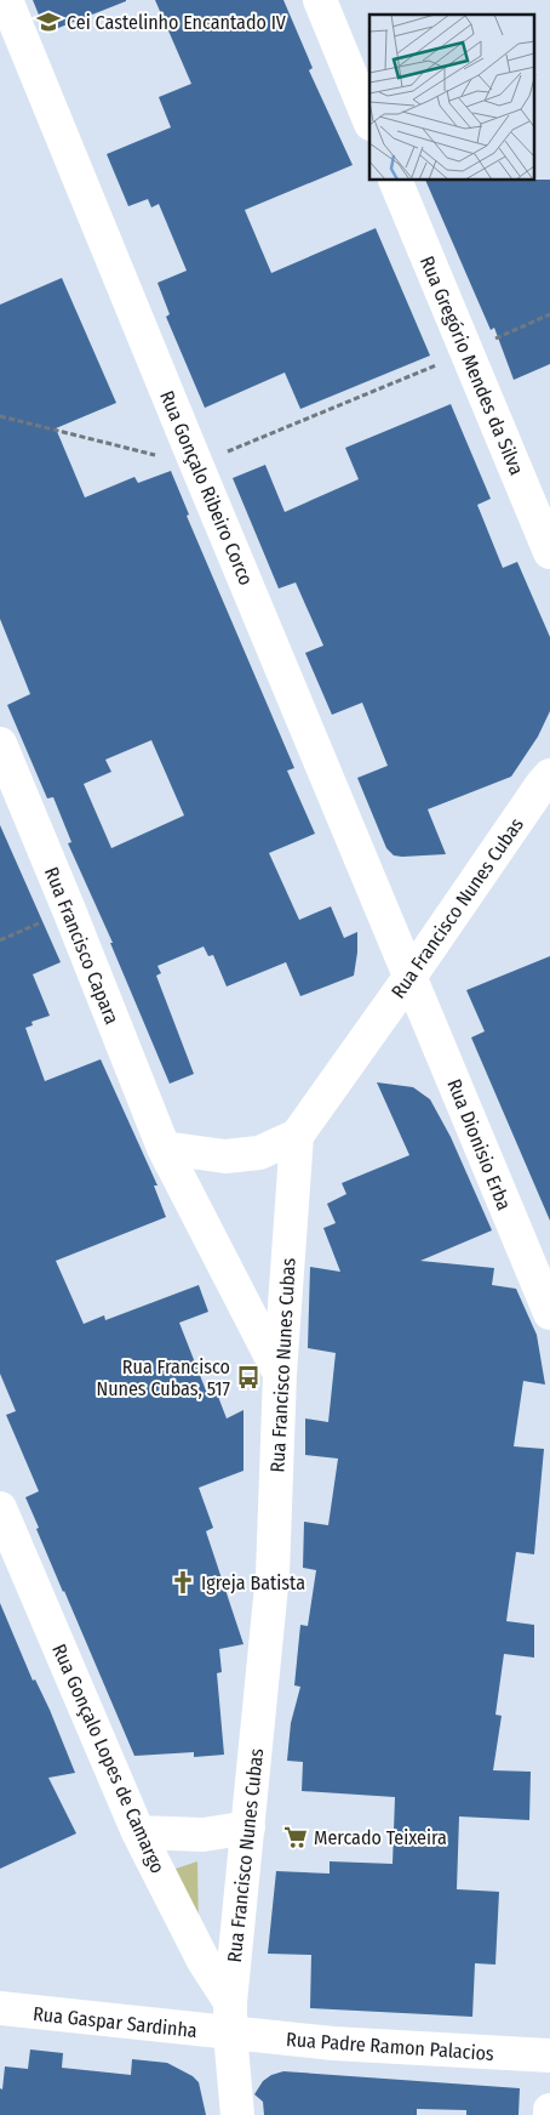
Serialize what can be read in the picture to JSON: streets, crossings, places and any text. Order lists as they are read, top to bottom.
{
  "streets": {
    "street": [
      "Rua Gregório Mendes da Silva",
      "Rua Gonçalo Ribeiro Corco",
      "Rua Francisco Nunes Cubas",
      "Rua Francisco Capara",
      "Rua Dionisio Erba",
      "Rua Gonçalo Lopes de Camargo",
      "Rua Gaspar Sardinha",
      "Rua Padre Ramon Palacios"
    ]
  },
  "crossings": [
    ["Rua Gonçalo Ribeiro Corco", "Rua Francisco Nunes Cubas"],
    ["Rua Gonçalo Ribeiro Corco", "Rua Dionisio Erba"],
    ["Rua Francisco Nunes Cubas", "Rua Francisco Capara"],
    ["Rua Francisco Nunes Cubas", "Rua Dionisio Erba"],
    ["Rua Francisco Nunes Cubas", "Rua Gonçalo Lopes de Camargo"],
    ["Rua Francisco Nunes Cubas", "Rua Gaspar Sardinha"],
    ["Rua Francisco Nunes Cubas", "Rua Padre Ramon Palacios"],
    ["Rua Gonçalo Lopes de Camargo", "Rua Gaspar Sardinha"],
    ["Rua Gonçalo Lopes de Camargo", "Rua Padre Ramon Palacios"],
    ["Rua Gaspar Sardinha", "Rua Padre Ramon Palacios"]
  ],
  "places": {
    "school or university": ["Cei Castelinho Encantado IV"],
    "bus stop": ["Rua Francisco Nunes Cubas, 517"],
    "church": ["Igreja Batista"],
    "supermarket": ["Mercado Teixeira"]
  }
}
